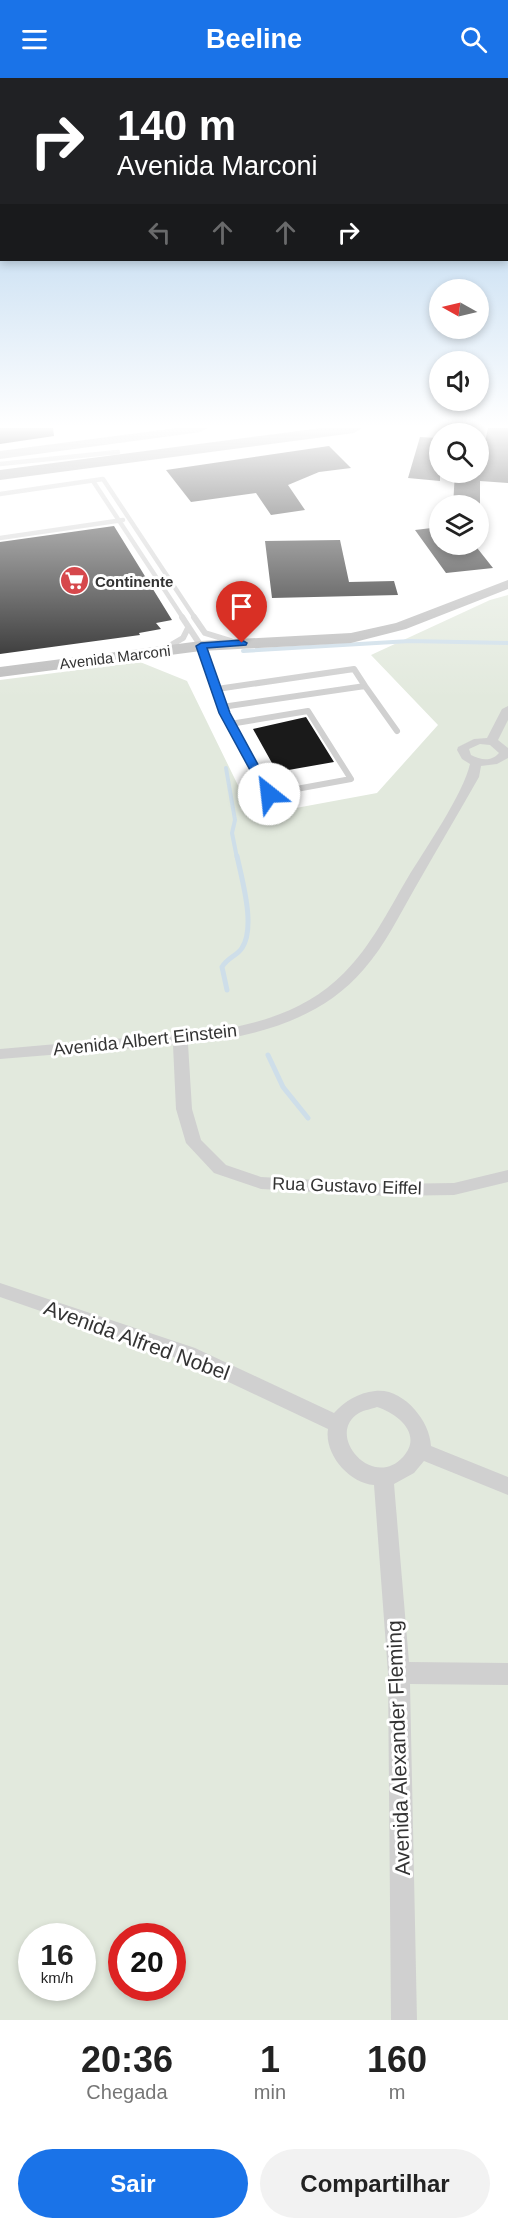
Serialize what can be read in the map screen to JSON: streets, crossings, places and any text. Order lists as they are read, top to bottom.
{
  "streets": {
    "street": [
      "Avenida Marconi",
      "Avenida Albert Einstein",
      "Rua Gustavo Eiffel",
      "Avenida Alfred Nobel",
      "Avenida Alexander Fleming"
    ]
  },
  "crossings": [
    ["Avenida Albert Einstein", "Rua Gustavo Eiffel"],
    ["Avenida Alfred Nobel", "Avenida Alexander Fleming"]
  ],
  "places": {
    "supermarket": ["Continente"]
  },
  "north": "left",
  "page": {
    "header": "Beeline",
    "turn": ["140 m", "Avenida Marconi"],
    "speed": "16 km/h",
    "limit": "20",
    "eta": [
      "20:36",
      "Chegada",
      "1",
      "min",
      "160",
      "m"
    ],
    "buttons": ["Sair", "Compartilhar"]
  }
}
